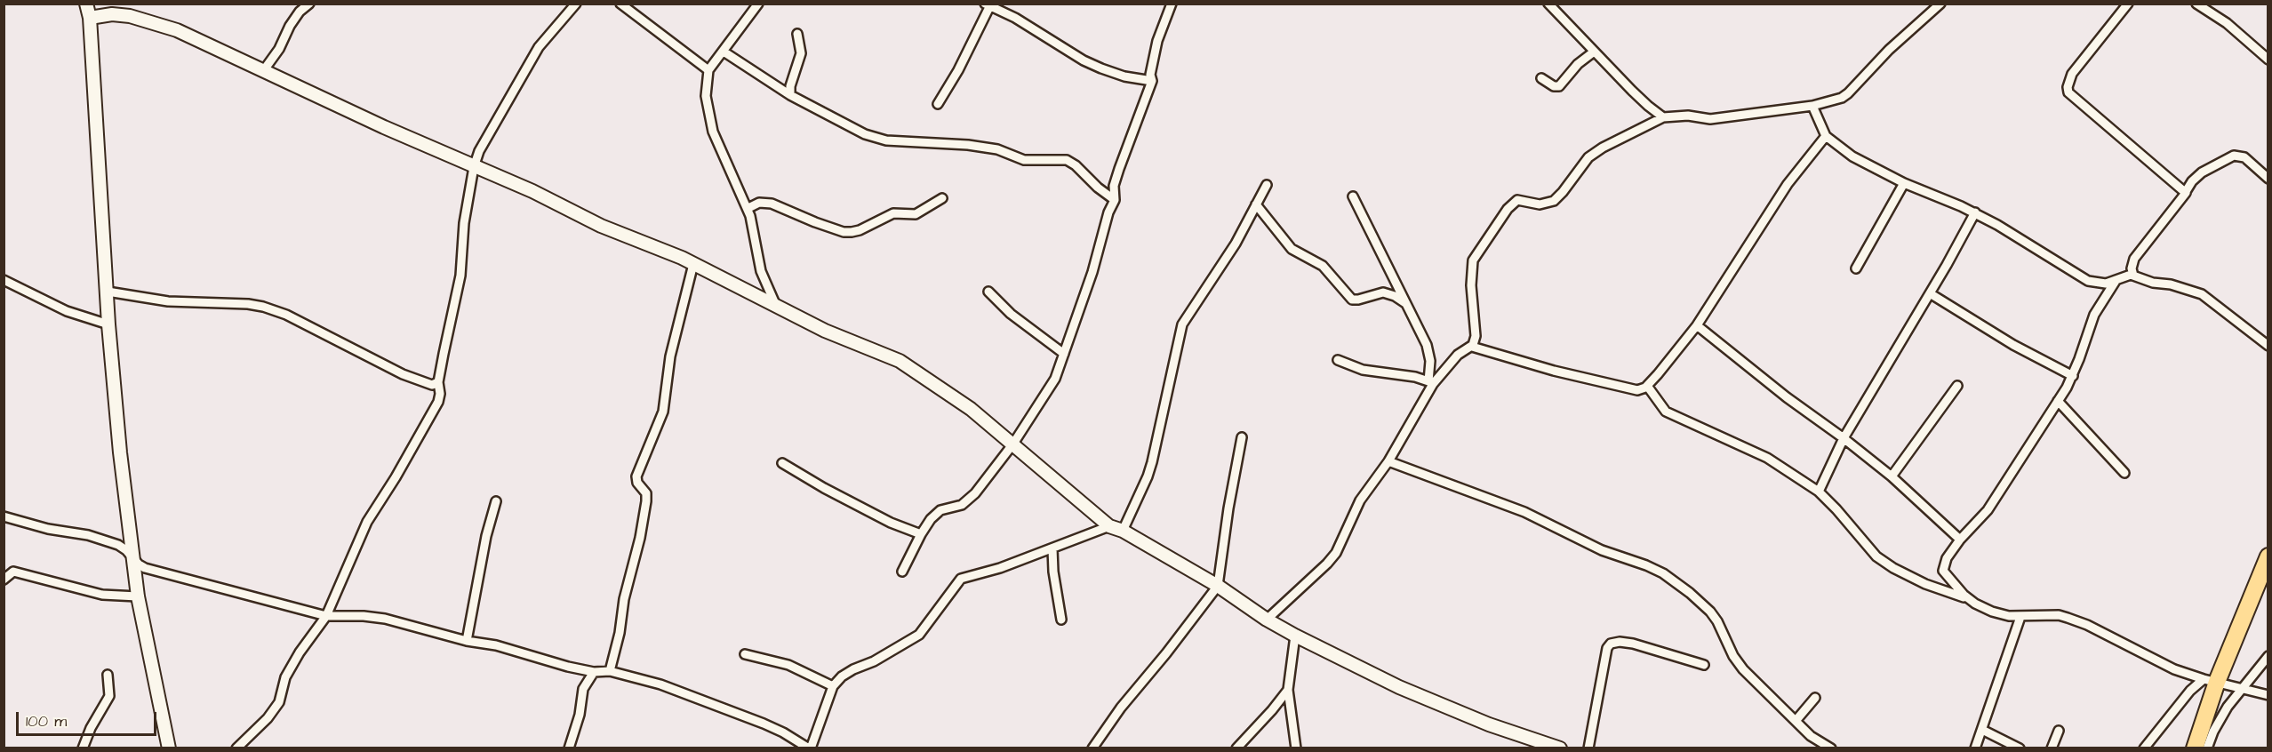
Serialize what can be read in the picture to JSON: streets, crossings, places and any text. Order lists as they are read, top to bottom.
{
  "scale_bar": "100 m"
}
